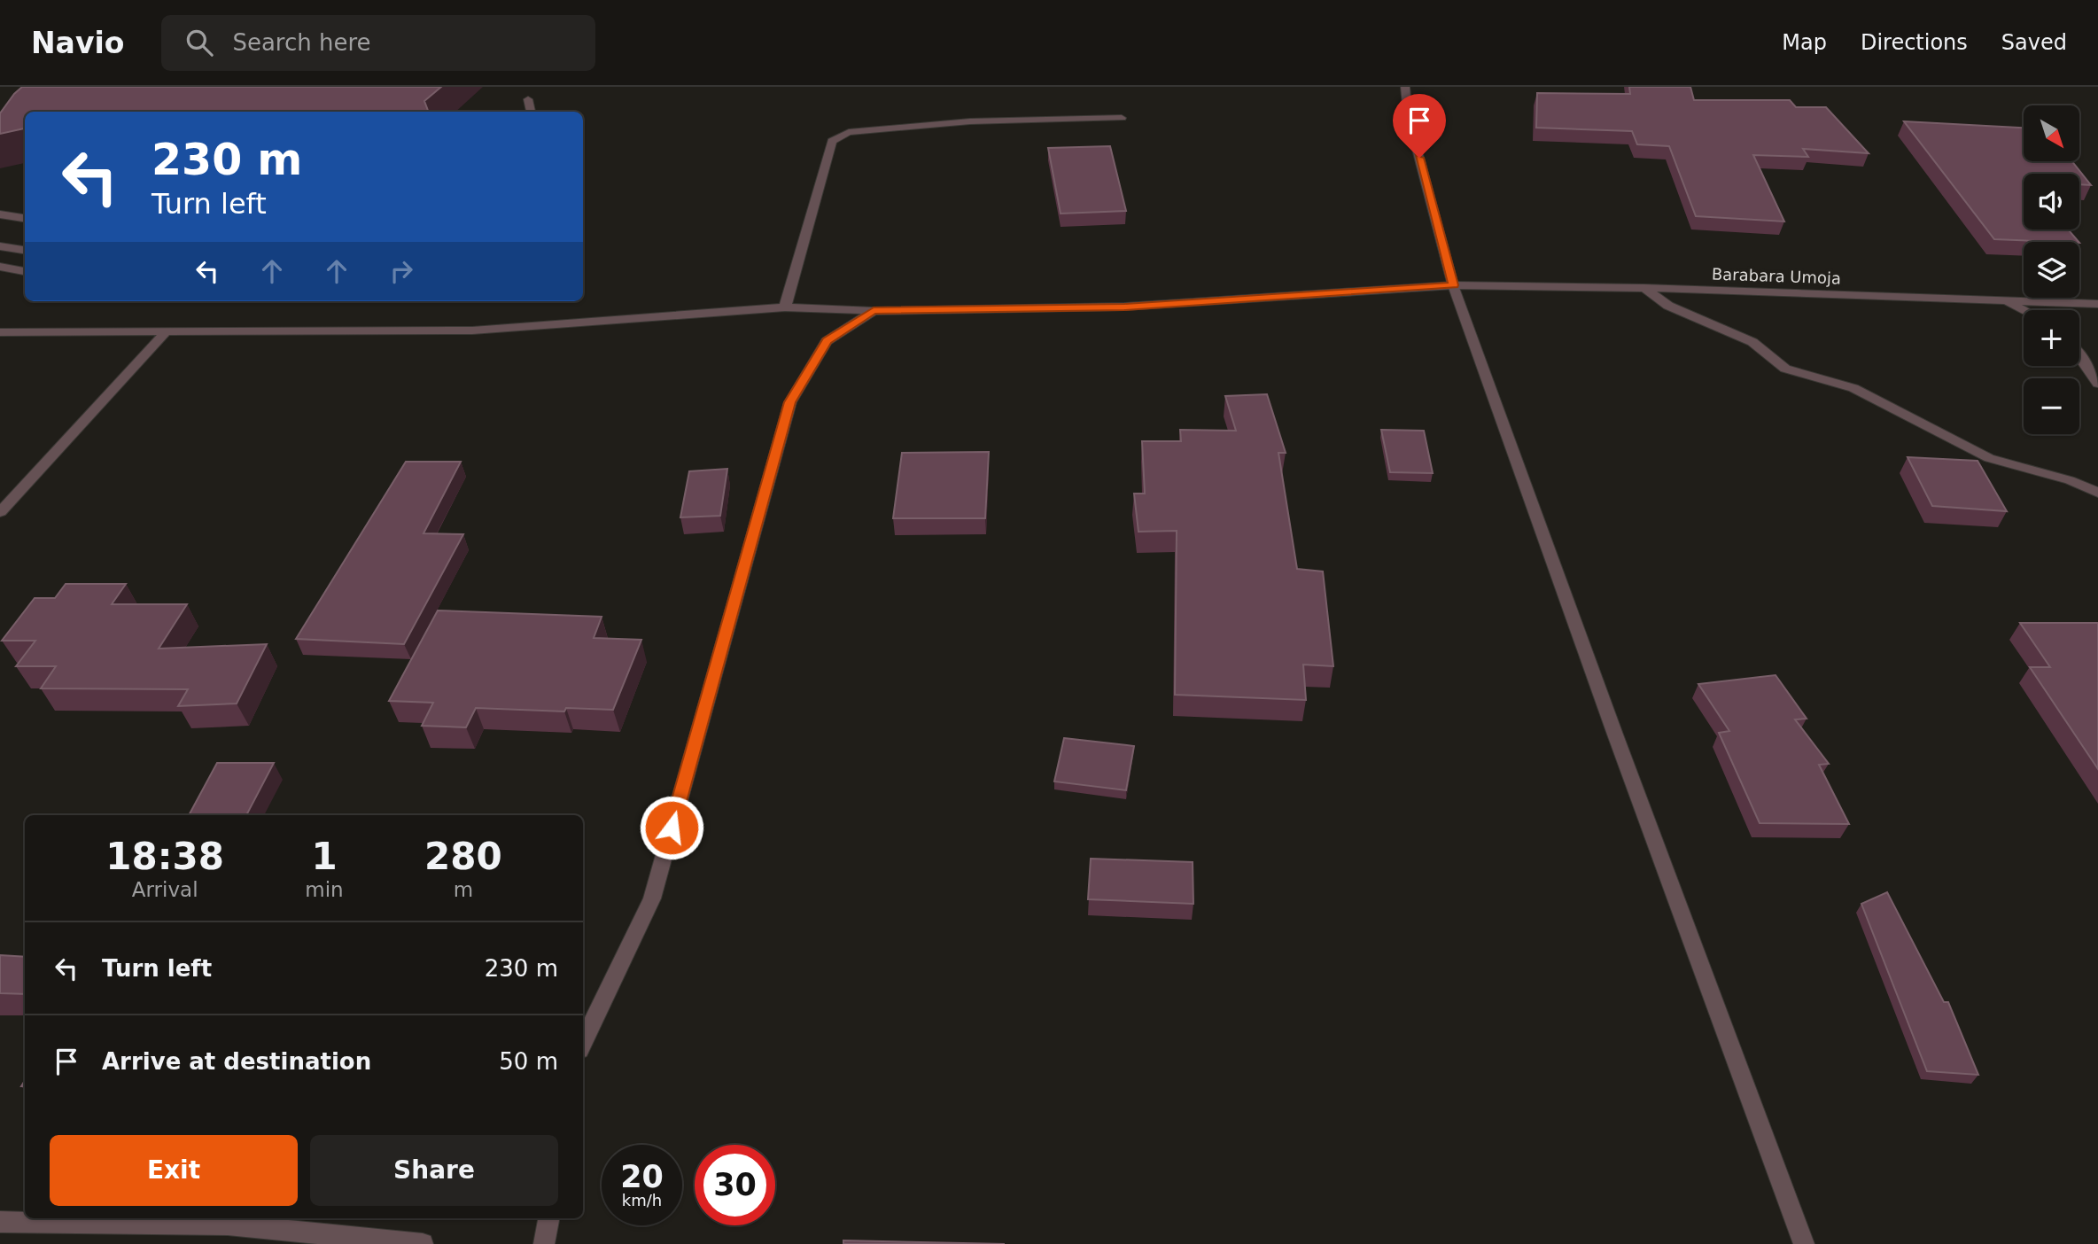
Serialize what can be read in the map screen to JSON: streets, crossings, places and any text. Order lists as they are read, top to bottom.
{
  "streets": {
    "street": ["Barabara Umoja"]
  },
  "north": "bottom right",
  "page": {
    "header": "Navio",
    "search": "Search here",
    "nav": ["Map", "Directions", "Saved"],
    "map_buttons": ["+", "−"],
    "turn": ["230 m", "Turn left"],
    "eta": [
      "18:38",
      "Arrival",
      "1",
      "min",
      "280",
      "m"
    ],
    "list": [
      {
        "name": "Turn left",
        "value": "230 m"
      },
      {
        "name": "Arrive at destination",
        "value": "50 m"
      }
    ],
    "buttons": ["Exit", "Share"],
    "speed": "20 km/h",
    "limit": "30"
  }
}
